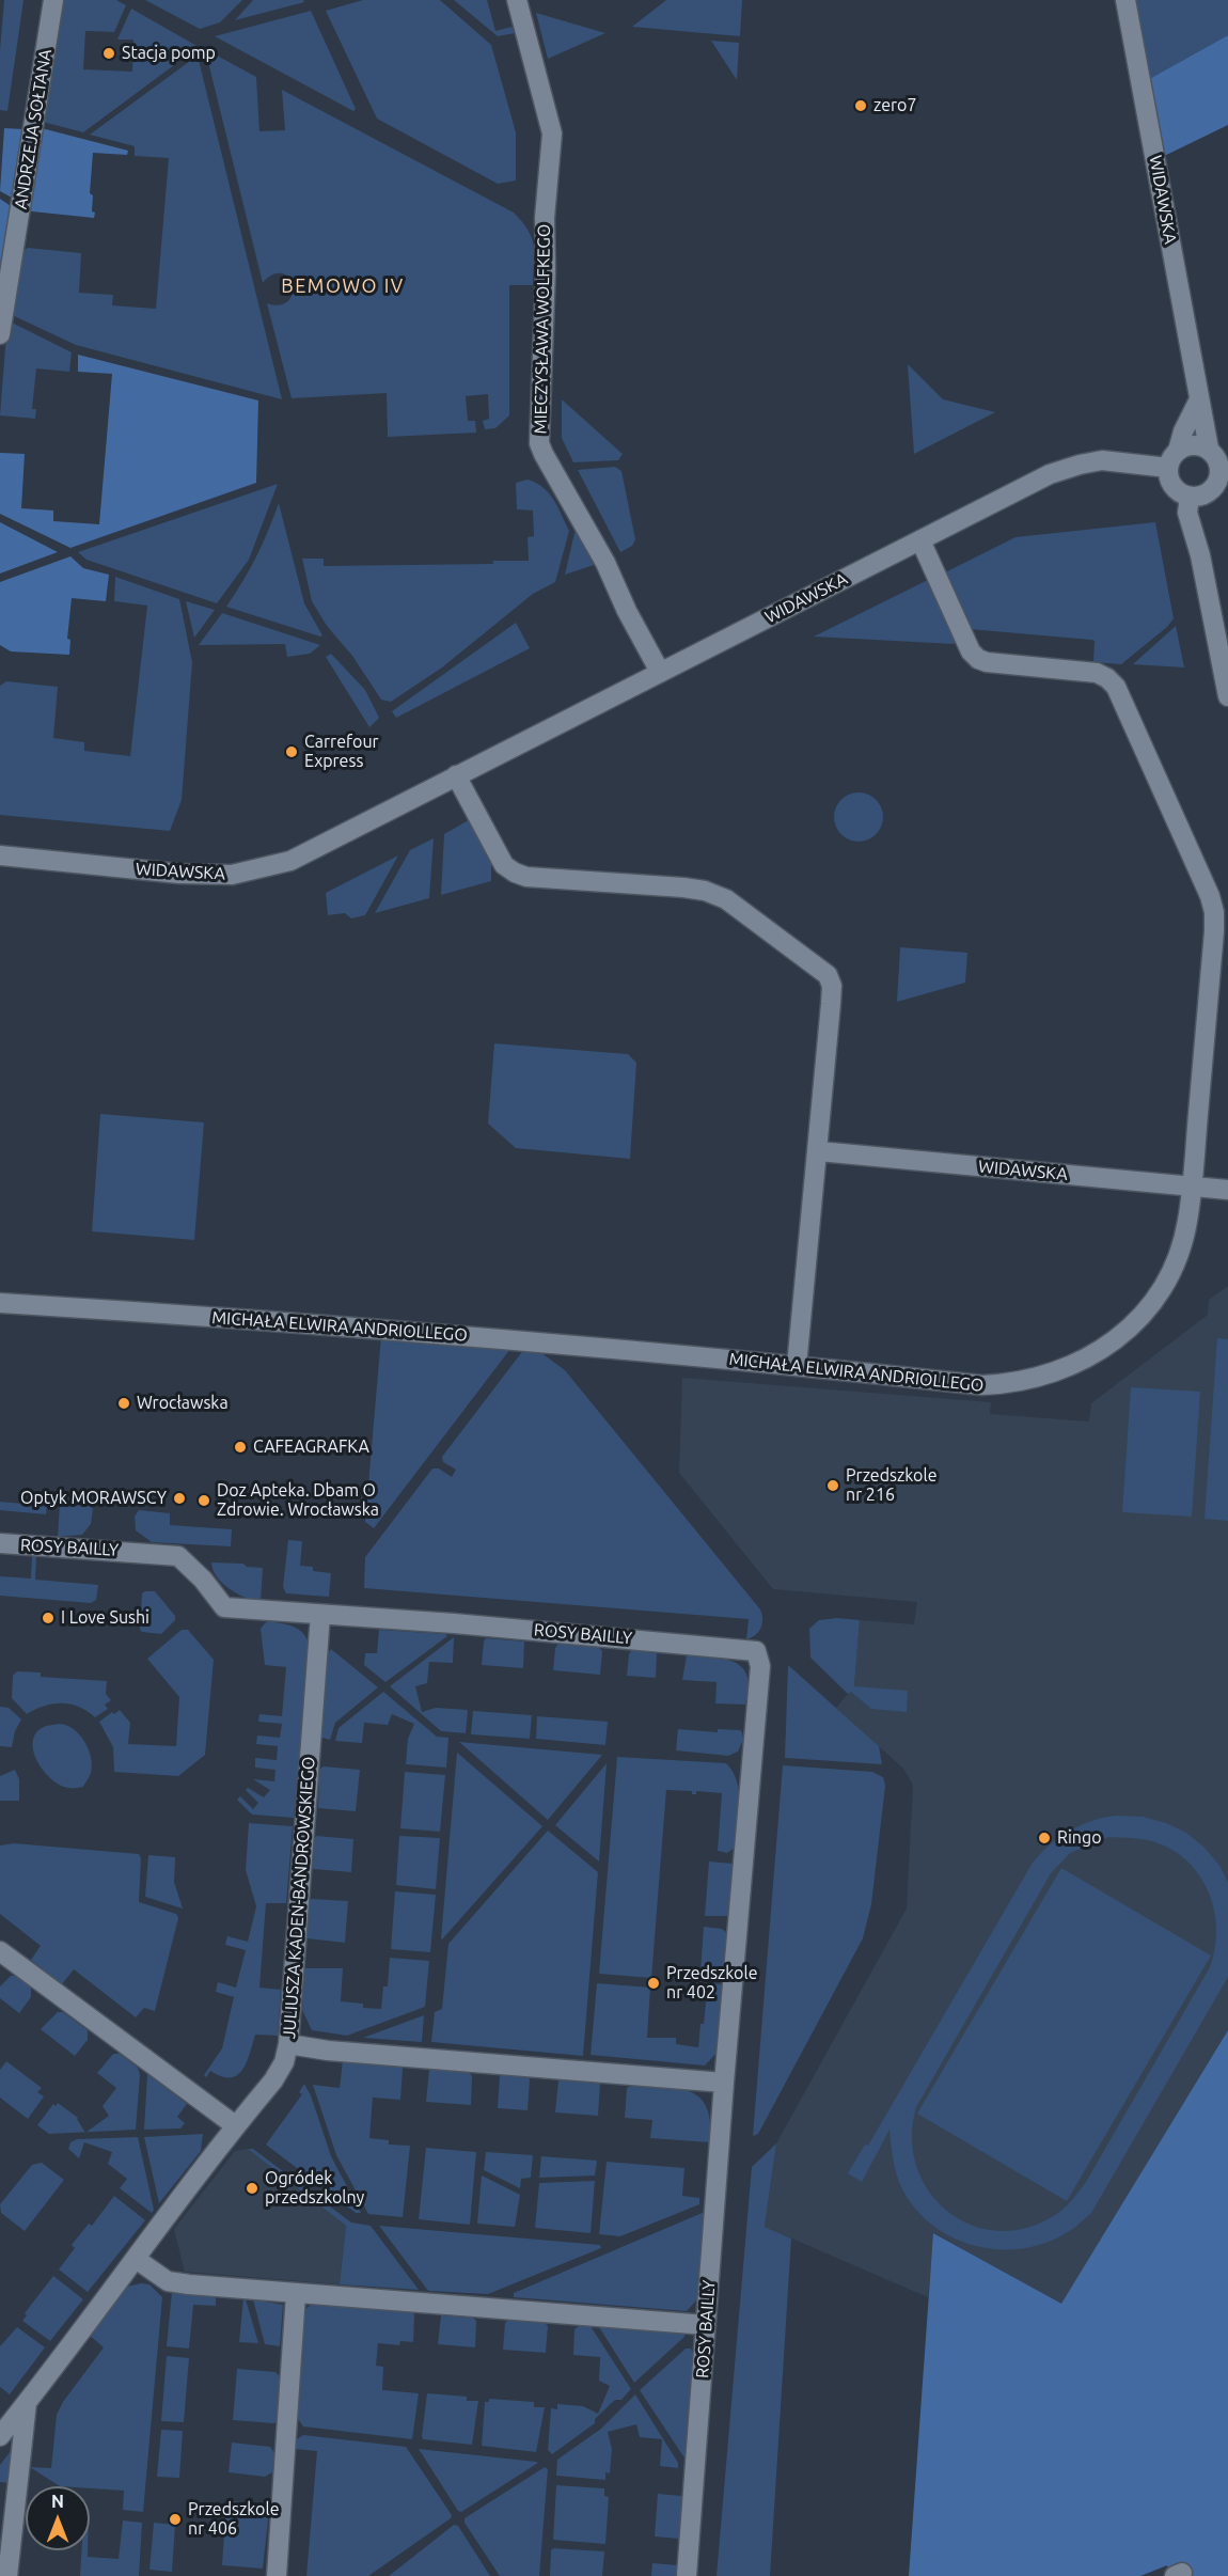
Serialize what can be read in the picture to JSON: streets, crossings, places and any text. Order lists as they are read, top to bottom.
{
  "streets": {
    "street": [
      "ANDRZEJA SOŁTANA",
      "WIDAWSKA",
      "MIECZYSŁAWA WOLFKEGO",
      "MICHAŁA ELWIRA ANDRIOLLEGO",
      "ROSY BAILLY",
      "JULIUSZA KADEN-BANDROWSKIEGO"
    ]
  },
  "crossings": [
    ["WIDAWSKA", "MIECZYSŁAWA WOLFKEGO"],
    ["WIDAWSKA", "MICHAŁA ELWIRA ANDRIOLLEGO"],
    ["ROSY BAILLY", "JULIUSZA KADEN-BANDROWSKIEGO"]
  ],
  "districts": ["BEMOWO IV"],
  "places": [
    "Stacja pomp",
    "zero7",
    "Carrefour Express",
    "Wrocławska",
    "CAFEAGRAFKA",
    "Przedszkole nr 216",
    "Optyk MORAWSCY",
    "Doz Apteka. Dbam O Zdrowie. Wrocławska",
    "I Love Sushi",
    "Ringo",
    "Przedszkole nr 402",
    "Ogródek przedszkolny",
    "Przedszkole nr 406"
  ],
  "north": "top"
}
